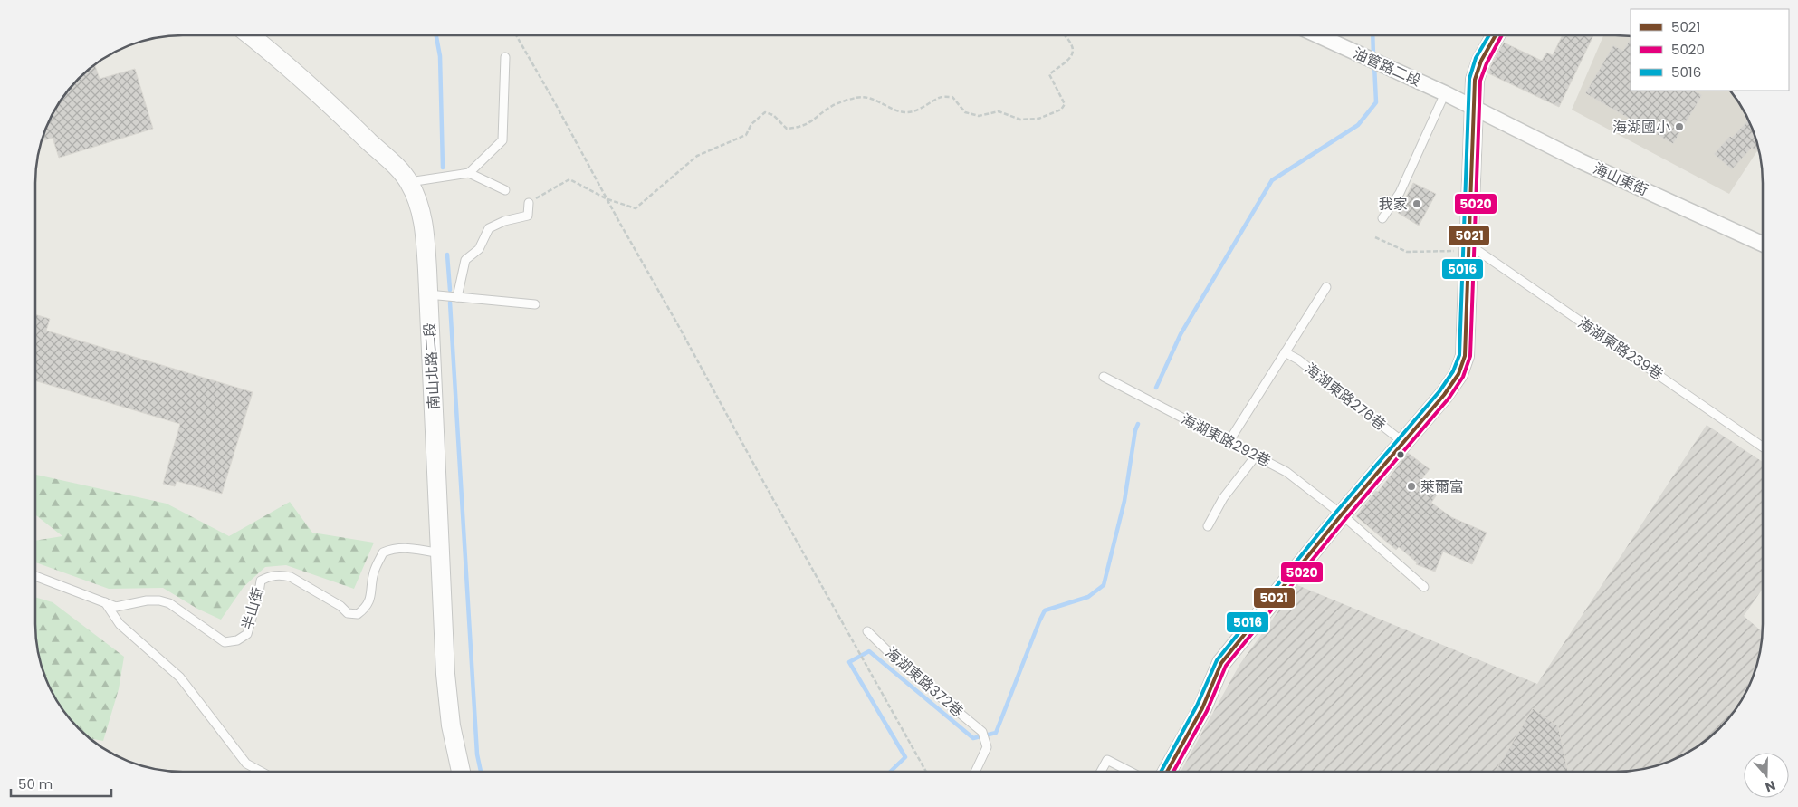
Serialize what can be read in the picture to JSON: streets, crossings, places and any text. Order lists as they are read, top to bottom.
{
  "streets": {
    "street": ["油管路二段", "海山東街", "南山北路二段"],
    "lane": [
      "海湖東路239巷",
      "海湖東路276巷",
      "海湖東路292巷",
      "半山街",
      "海湖東路372巷"
    ]
  },
  "crossings": [
    ["油管路二段", "海山東街"],
    ["南山北路二段", "半山街"]
  ],
  "places": ["海湖國小", "我家", "萊爾富"],
  "lines": ["transit line 5021", "transit line 5020", "transit line 5016"],
  "legend": ["5021", "5020", "5016"],
  "scale_bar": "50 m",
  "north": "bottom"
}
